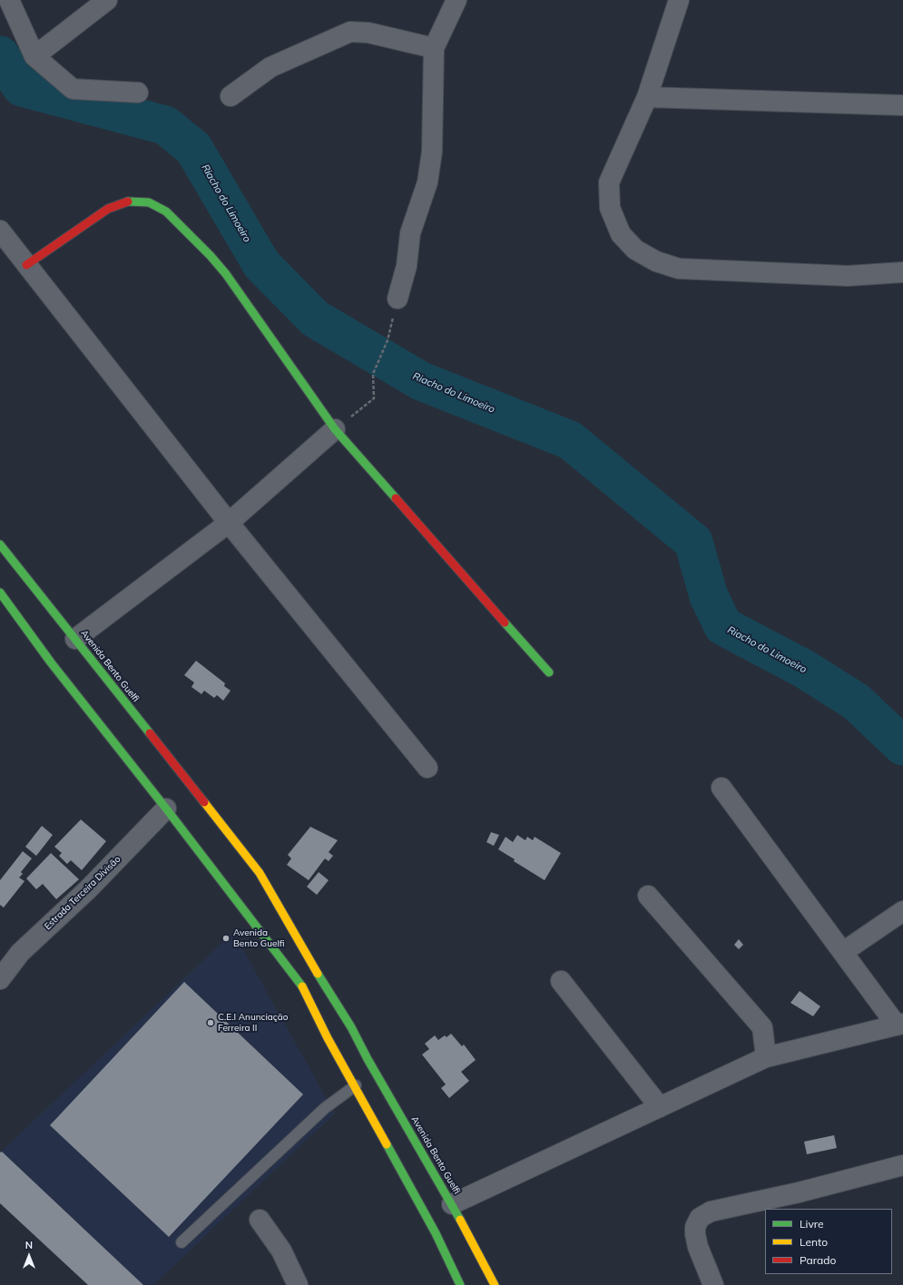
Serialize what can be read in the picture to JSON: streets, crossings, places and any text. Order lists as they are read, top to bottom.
{
  "streets": {
    "main road": ["Avenida Bento Guelfi"],
    "street": ["Estrada Terceira Divisão"]
  },
  "water": ["Riacho do Limoeiro"],
  "places": ["Avenida Bento Guelfi", "C.E.I Anunciação Ferreira II"],
  "legend": ["Livre", "Lento", "Parado"],
  "north": "top"
}
